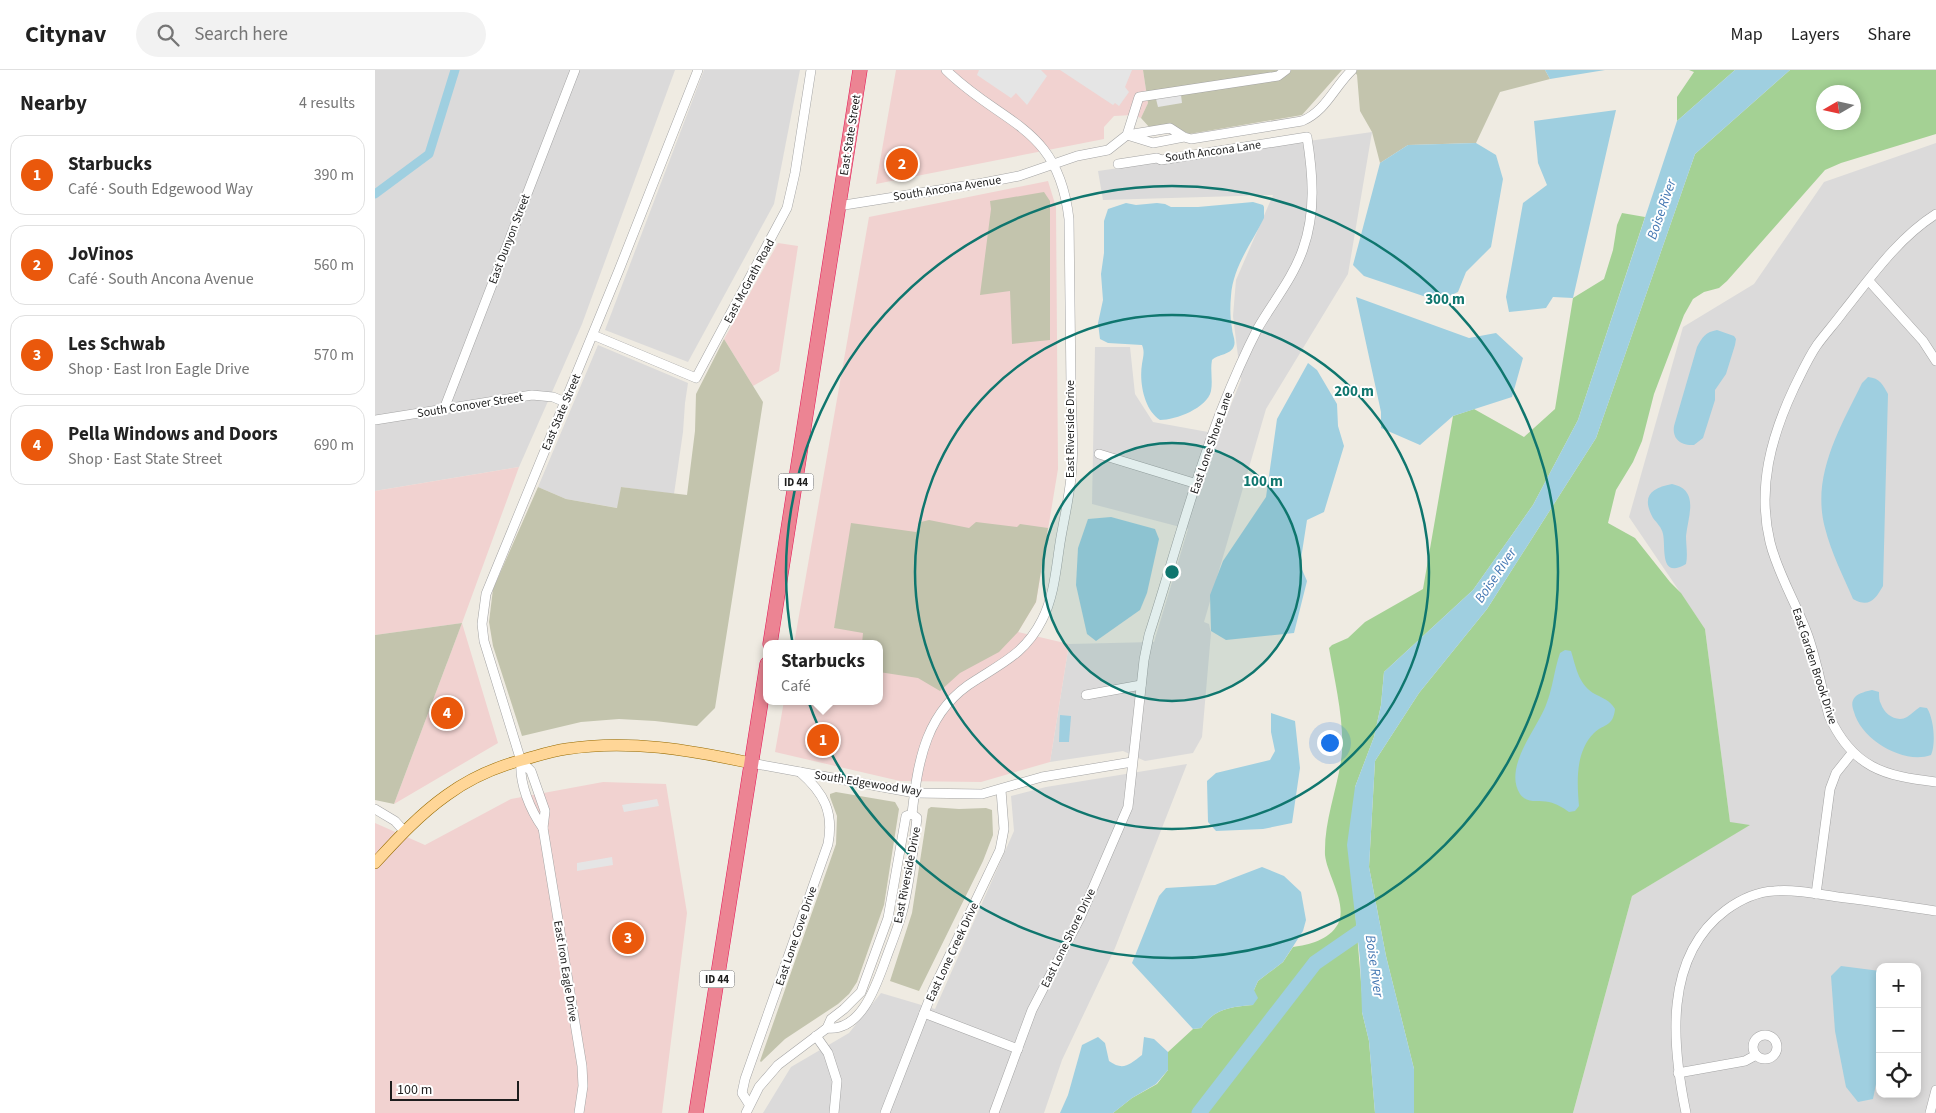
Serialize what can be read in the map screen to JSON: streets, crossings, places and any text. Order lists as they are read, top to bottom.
{
  "streets": {
    "highway": ["East State Street", "ID 44"],
    "street": [
      "South Ancona Lane",
      "South Ancona Avenue",
      "East Dunyon Street",
      "East McGrath Road",
      "South Conover Street",
      "East Riverside Drive",
      "East Lone Shore Lane",
      "East Garden Brook Drive",
      "South Edgewood Way",
      "East Lone Cove Drive",
      "East Lone Shore Drive",
      "East Lone Creek Drive",
      "East Iron Eagle Drive"
    ]
  },
  "crossings": [
    ["East State Street", "South Ancona Avenue"],
    ["East State Street", "East McGrath Road"],
    ["East State Street", "South Conover Street"],
    ["East State Street", "East Iron Eagle Drive"],
    ["South Ancona Lane", "East Lone Shore Lane"],
    ["South Ancona Avenue", "East Riverside Drive"],
    ["East Dunyon Street", "South Conover Street"],
    ["East Riverside Drive", "South Edgewood Way"],
    ["East Riverside Drive", "East Lone Cove Drive"],
    ["East Lone Shore Lane", "South Edgewood Way"],
    ["East Lone Shore Lane", "East Lone Shore Drive"],
    ["ID 44", "South Edgewood Way"],
    ["South Edgewood Way", "East Lone Cove Drive"],
    ["South Edgewood Way", "East Lone Shore Drive"],
    ["South Edgewood Way", "East Lone Creek Drive"]
  ],
  "water": ["Boise River"],
  "scale_bar": "100 m",
  "north": "left",
  "page": {
    "header": "Citynav",
    "search": "Search here",
    "nav": ["Map", "Layers", "Share"],
    "heading": ["Nearby", "4 results"],
    "list": [
      {
        "mark": "1",
        "name": "Starbucks",
        "note": "Café · South Edgewood Way",
        "value": "390 m"
      },
      {
        "mark": "2",
        "name": "JoVinos",
        "note": "Café · South Ancona Avenue",
        "value": "560 m"
      },
      {
        "mark": "3",
        "name": "Les Schwab",
        "note": "Shop · East Iron Eagle Drive",
        "value": "570 m"
      },
      {
        "mark": "4",
        "name": "Pella Windows and Doors",
        "note": "Shop · East State Street",
        "value": "690 m"
      }
    ],
    "pins": [
      "2",
      "4",
      "1",
      "3"
    ],
    "popup": ["Starbucks", "Café"],
    "map_buttons": ["+", "−"],
    "scale": "100 m"
  },
  "rings": ["300 m", "200 m", "100 m"]
}
